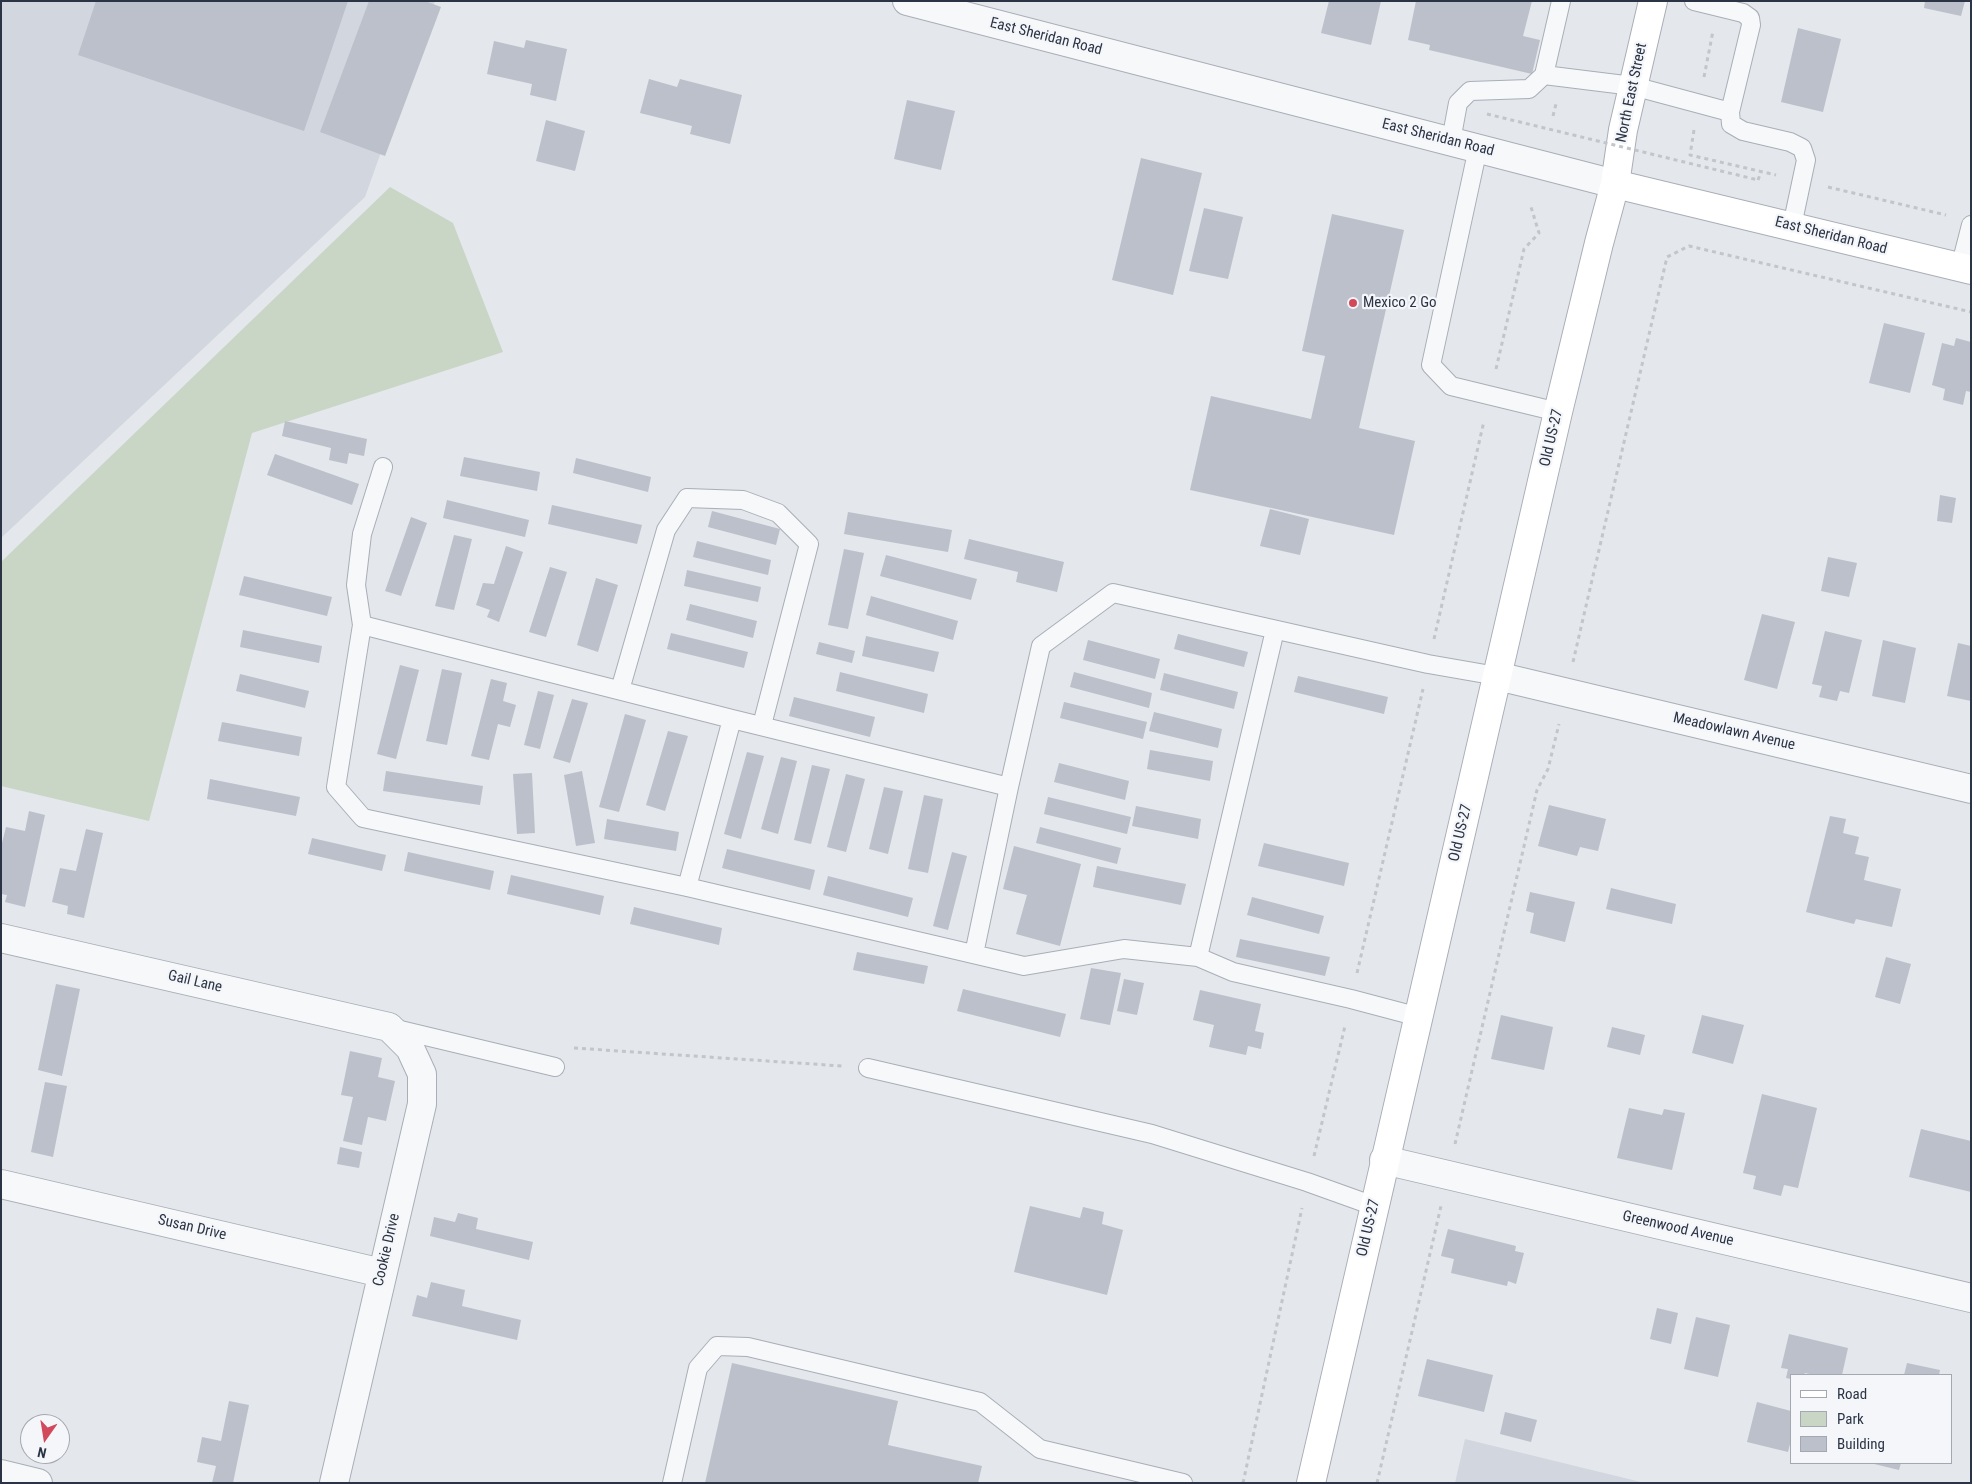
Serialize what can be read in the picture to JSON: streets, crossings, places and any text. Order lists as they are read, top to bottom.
{
  "streets": {
    "main road": ["East Sheridan Road", "North East Street", "Old US-27"],
    "street": [
      "Meadowlawn Avenue",
      "Gail Lane",
      "Susan Drive",
      "Greenwood Avenue",
      "Cookie Drive"
    ]
  },
  "crossings": [
    ["East Sheridan Road", "North East Street"],
    ["East Sheridan Road", "Old US-27"],
    ["North East Street", "Old US-27"],
    ["Old US-27", "Meadowlawn Avenue"],
    ["Old US-27", "Greenwood Avenue"],
    ["Gail Lane", "Cookie Drive"],
    ["Susan Drive", "Cookie Drive"]
  ],
  "places": ["Mexico 2 Go"],
  "legend": ["Road", "Park", "Building"],
  "north": "bottom"
}
